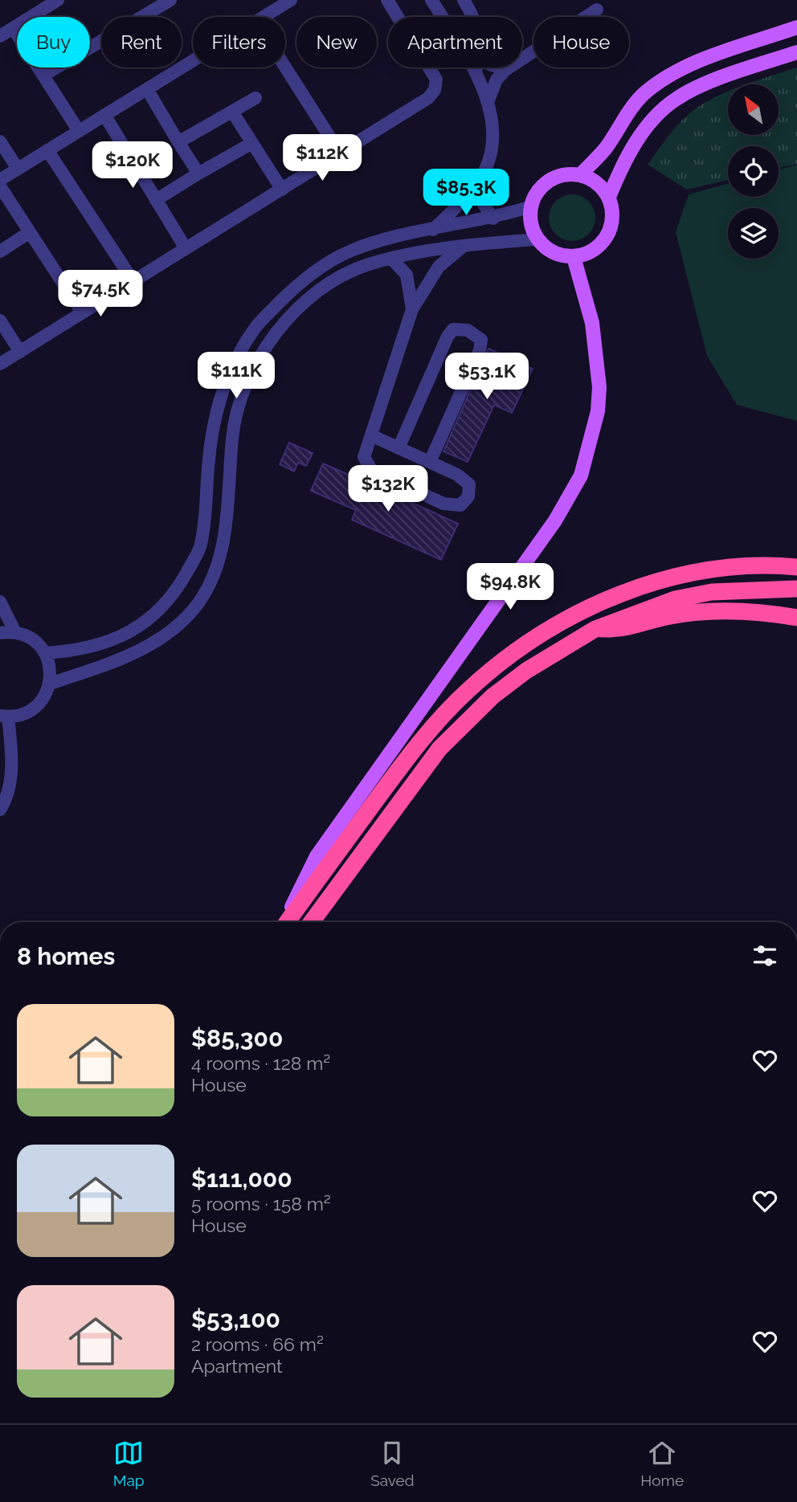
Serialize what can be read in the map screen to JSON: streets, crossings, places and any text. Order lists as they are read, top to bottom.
{
  "north": "top left",
  "page": {
    "chip": [
      "Buy",
      "Rent",
      "Filters",
      "New",
      "Apartment",
      "House"
    ],
    "price": [
      "$112K",
      "$120K",
      "$85.3K",
      "$74.5K",
      "$111K",
      "$53.1K",
      "$132K",
      "$94.8K"
    ],
    "heading": "8 homes",
    "list": [
      {
        "name": "$85,300",
        "note": "4 rooms · 128 m² · House"
      },
      {
        "name": "$111,000",
        "note": "5 rooms · 158 m² · House"
      },
      {
        "name": "$53,100",
        "note": "2 rooms · 66 m² · Apartment"
      }
    ],
    "tabs": ["Map", "Saved", "Home"]
  }
}
